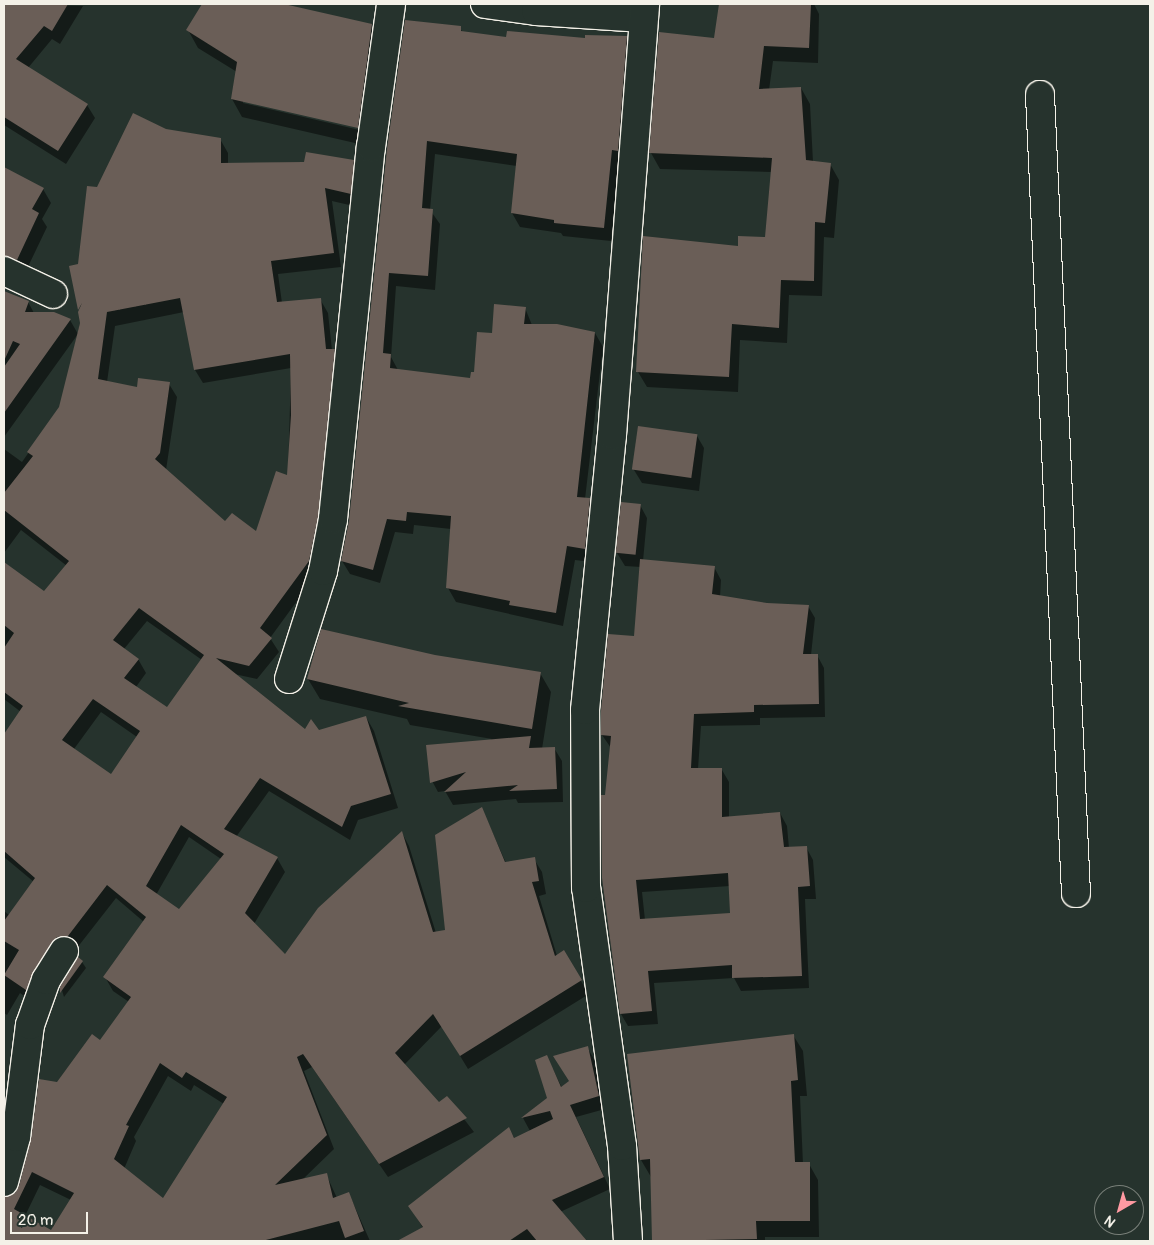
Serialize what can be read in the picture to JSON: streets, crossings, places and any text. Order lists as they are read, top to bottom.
{
  "scale_bar": "20 m",
  "north": "bottom left"
}
